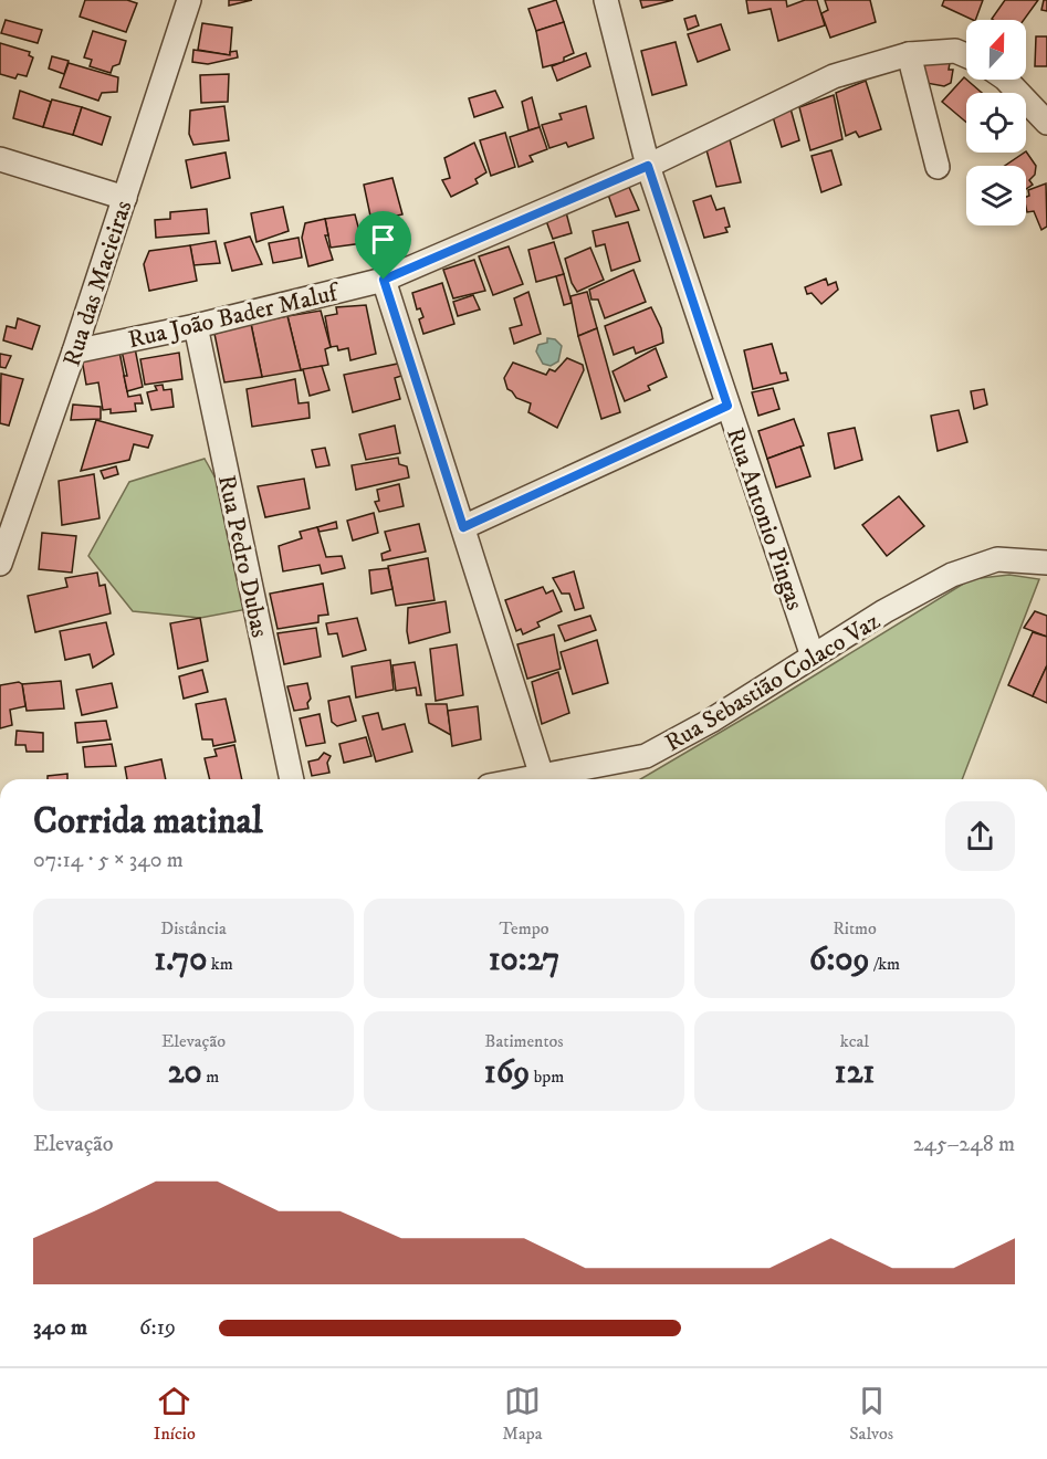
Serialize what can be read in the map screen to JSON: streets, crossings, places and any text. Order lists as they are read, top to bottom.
{
  "streets": {
    "street": [
      "Rua das Macieiras",
      "Rua João Bader Maluf",
      "Rua Antonio Pingas",
      "Rua Pedro Dubas",
      "Rua Sebastião Colaco Vaz"
    ]
  },
  "crossings": [
    ["Rua das Macieiras", "Rua João Bader Maluf"],
    ["Rua João Bader Maluf", "Rua Antonio Pingas"],
    ["Rua João Bader Maluf", "Rua Pedro Dubas"],
    ["Rua Antonio Pingas", "Rua Sebastião Colaco Vaz"]
  ],
  "north": "top",
  "page": {
    "heading": ["Corrida matinal", "07:14 · 5 × 340 m"],
    "stats": [
      ["Distância", "1.70 km"],
      ["Tempo", "10:27"],
      ["Ritmo", "6:09 /km"],
      ["Elevação", "20 m"],
      ["Batimentos", "169 bpm"],
      ["kcal", "121"]
    ],
    "chart": ["Elevação", "245–248 m"],
    "list": [
      {
        "name": "340 m",
        "note": "6:19"
      }
    ],
    "tabs": ["Início", "Mapa", "Salvos"]
  }
}
